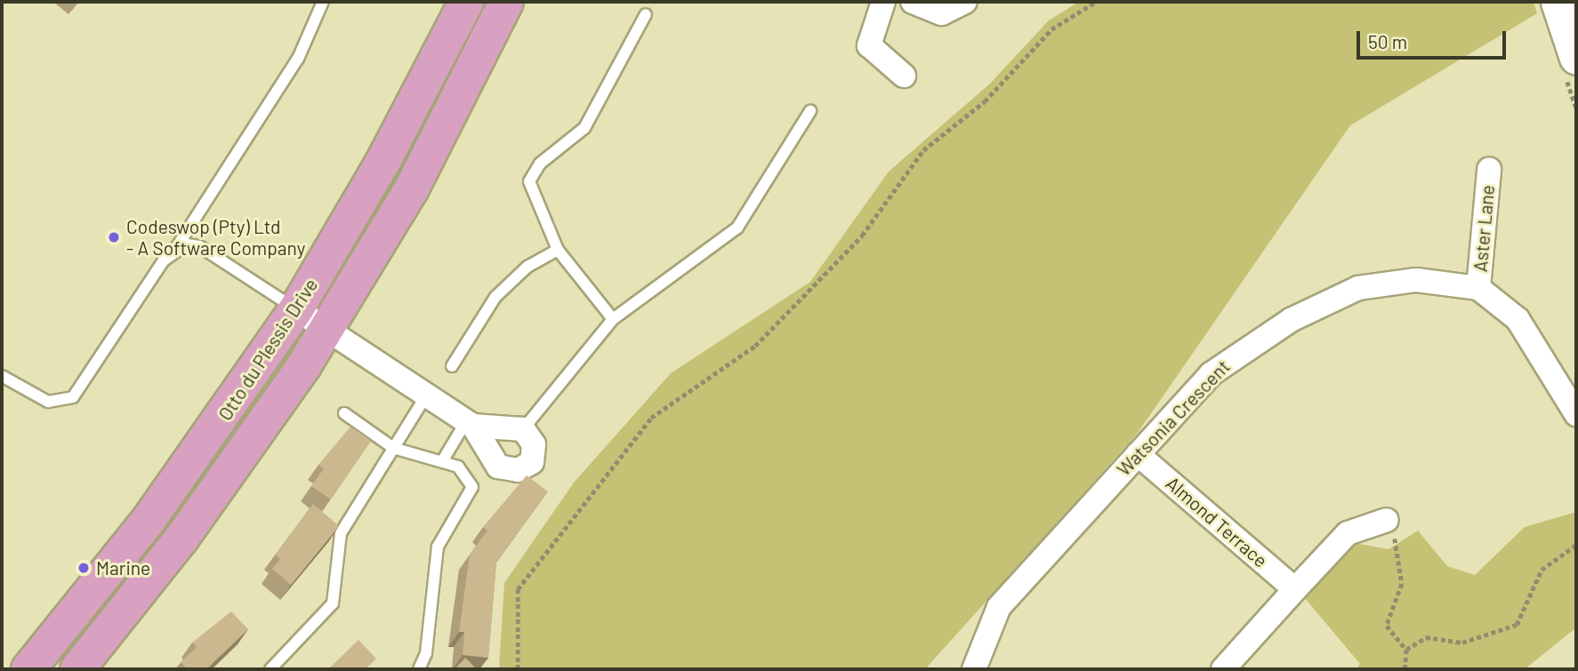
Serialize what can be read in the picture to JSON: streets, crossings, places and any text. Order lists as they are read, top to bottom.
{
  "streets": {
    "main road": ["Otto du Plessis Drive"],
    "street": ["Aster Lane", "Watsonia Crescent", "Almond Terrace"]
  },
  "crossings": [
    ["Aster Lane", "Watsonia Crescent"],
    ["Watsonia Crescent", "Almond Terrace"]
  ],
  "places": ["Codeswop (Pty) Ltd - A Software Company", "Marine"],
  "scale_bar": "50 m"
}
